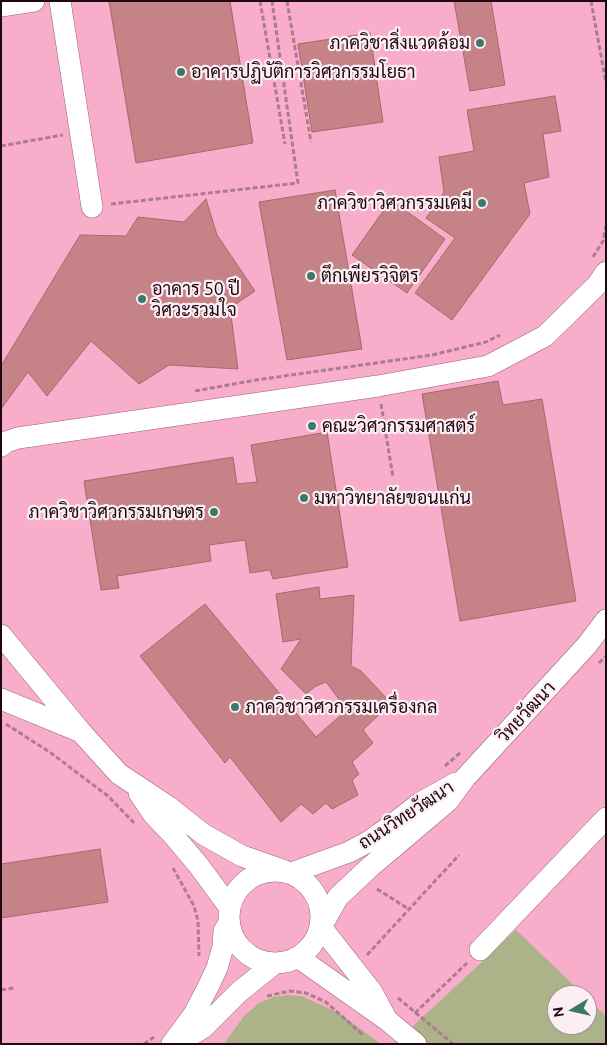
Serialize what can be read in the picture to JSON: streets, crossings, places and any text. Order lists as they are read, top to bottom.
{
  "streets": {
    "street": ["วิทยวัฒนา", "ถนนวิทยวัฒนา"]
  },
  "crossings": [
    ["วิทยวัฒนา", "ถนนวิทยวัฒนา"]
  ],
  "places": [
    "ภาควิชาสิ่งแวดล้อม",
    "อาคารปฏิบัติการวิศวกรรมโยธา",
    "ภาควิชาวิศวกรรมเคมี",
    "ตึกเพียรวิจิตร",
    "อาคาร 50 ปี วิศวะรวมใจ",
    "คณะวิศวกรรมศาสตร์",
    "มหาวิทยาลัยขอนแก่น",
    "ภาควิชาวิศวกรรมเกษตร",
    "ภาควิชาวิศวกรรมเครื่องกล"
  ],
  "north": "left"
}
